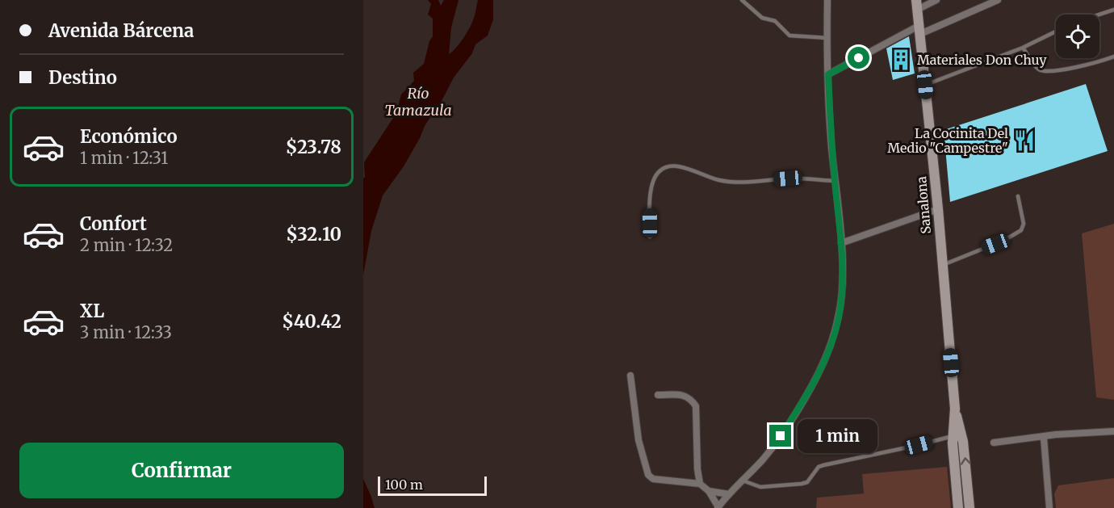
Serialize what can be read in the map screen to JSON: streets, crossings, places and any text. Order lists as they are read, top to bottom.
{
  "streets": {
    "main road": ["Sanalona"]
  },
  "water": ["Río Tamazula"],
  "places": {
    "building": ["Materiales Don Chuy"],
    "restaurant": ["La Cocinita Del Medio \"Campestre\""]
  },
  "scale_bar": "100 m",
  "page": {
    "banner": ["Avenida Bárcena", "Destino"],
    "list": [
      {
        "name": "Económico",
        "note": "1 min · 12:31",
        "value": "$23.78"
      },
      {
        "name": "Confort",
        "note": "2 min · 12:32",
        "value": "$32.10"
      },
      {
        "name": "XL",
        "note": "3 min · 12:33",
        "value": "$40.42"
      }
    ],
    "bubble": "1 min",
    "buttons": "Confirmar",
    "scale": "100 m"
  }
}
